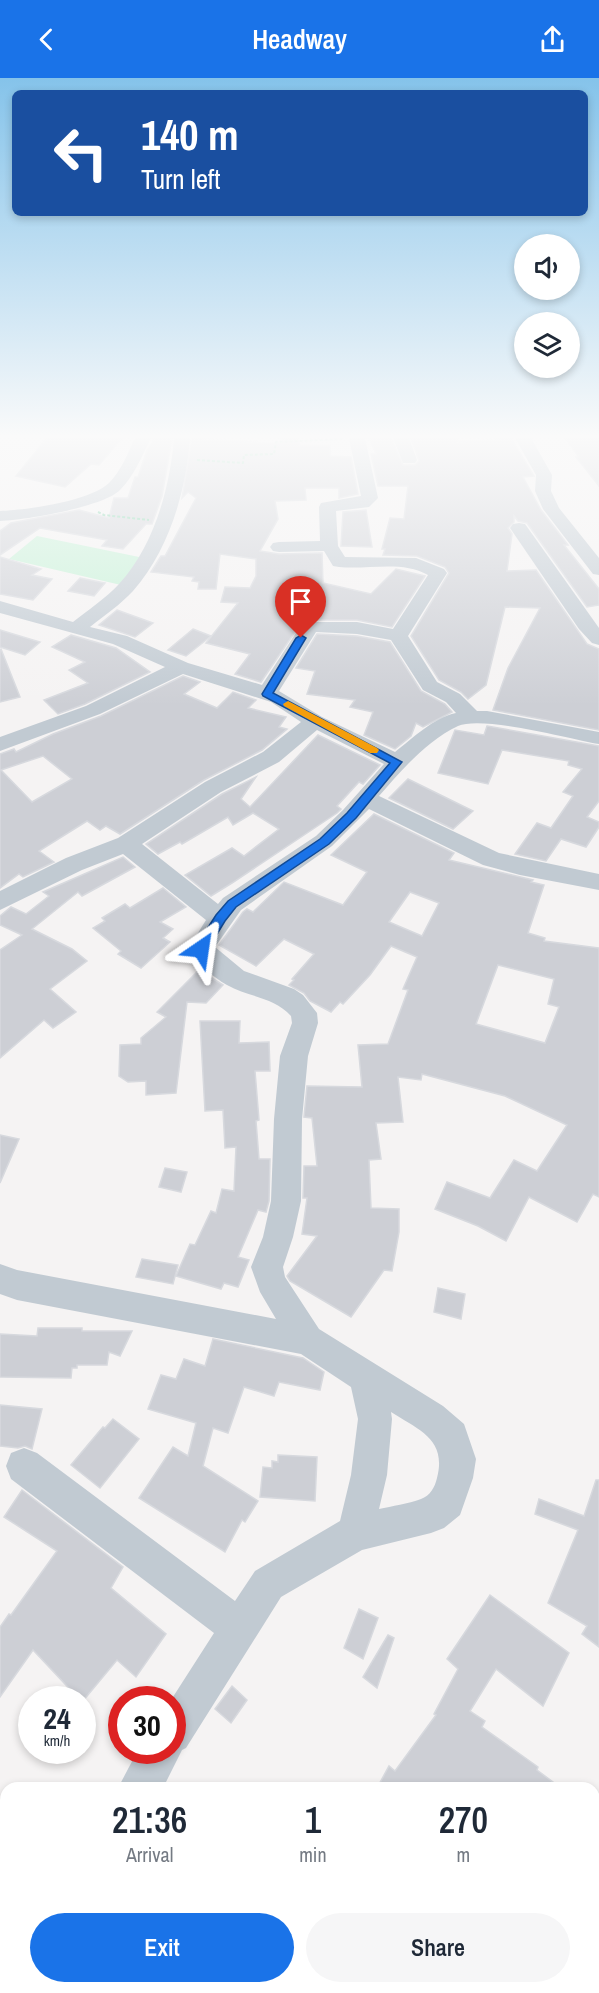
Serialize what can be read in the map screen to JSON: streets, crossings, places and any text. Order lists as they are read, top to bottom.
{
  "page": {
    "header": "Headway",
    "turn": ["140 m", "Turn left"],
    "speed": "24 km/h",
    "limit": "30",
    "eta": [
      "21:36",
      "Arrival",
      "1",
      "min",
      "270",
      "m"
    ],
    "buttons": ["Exit", "Share"]
  }
}
